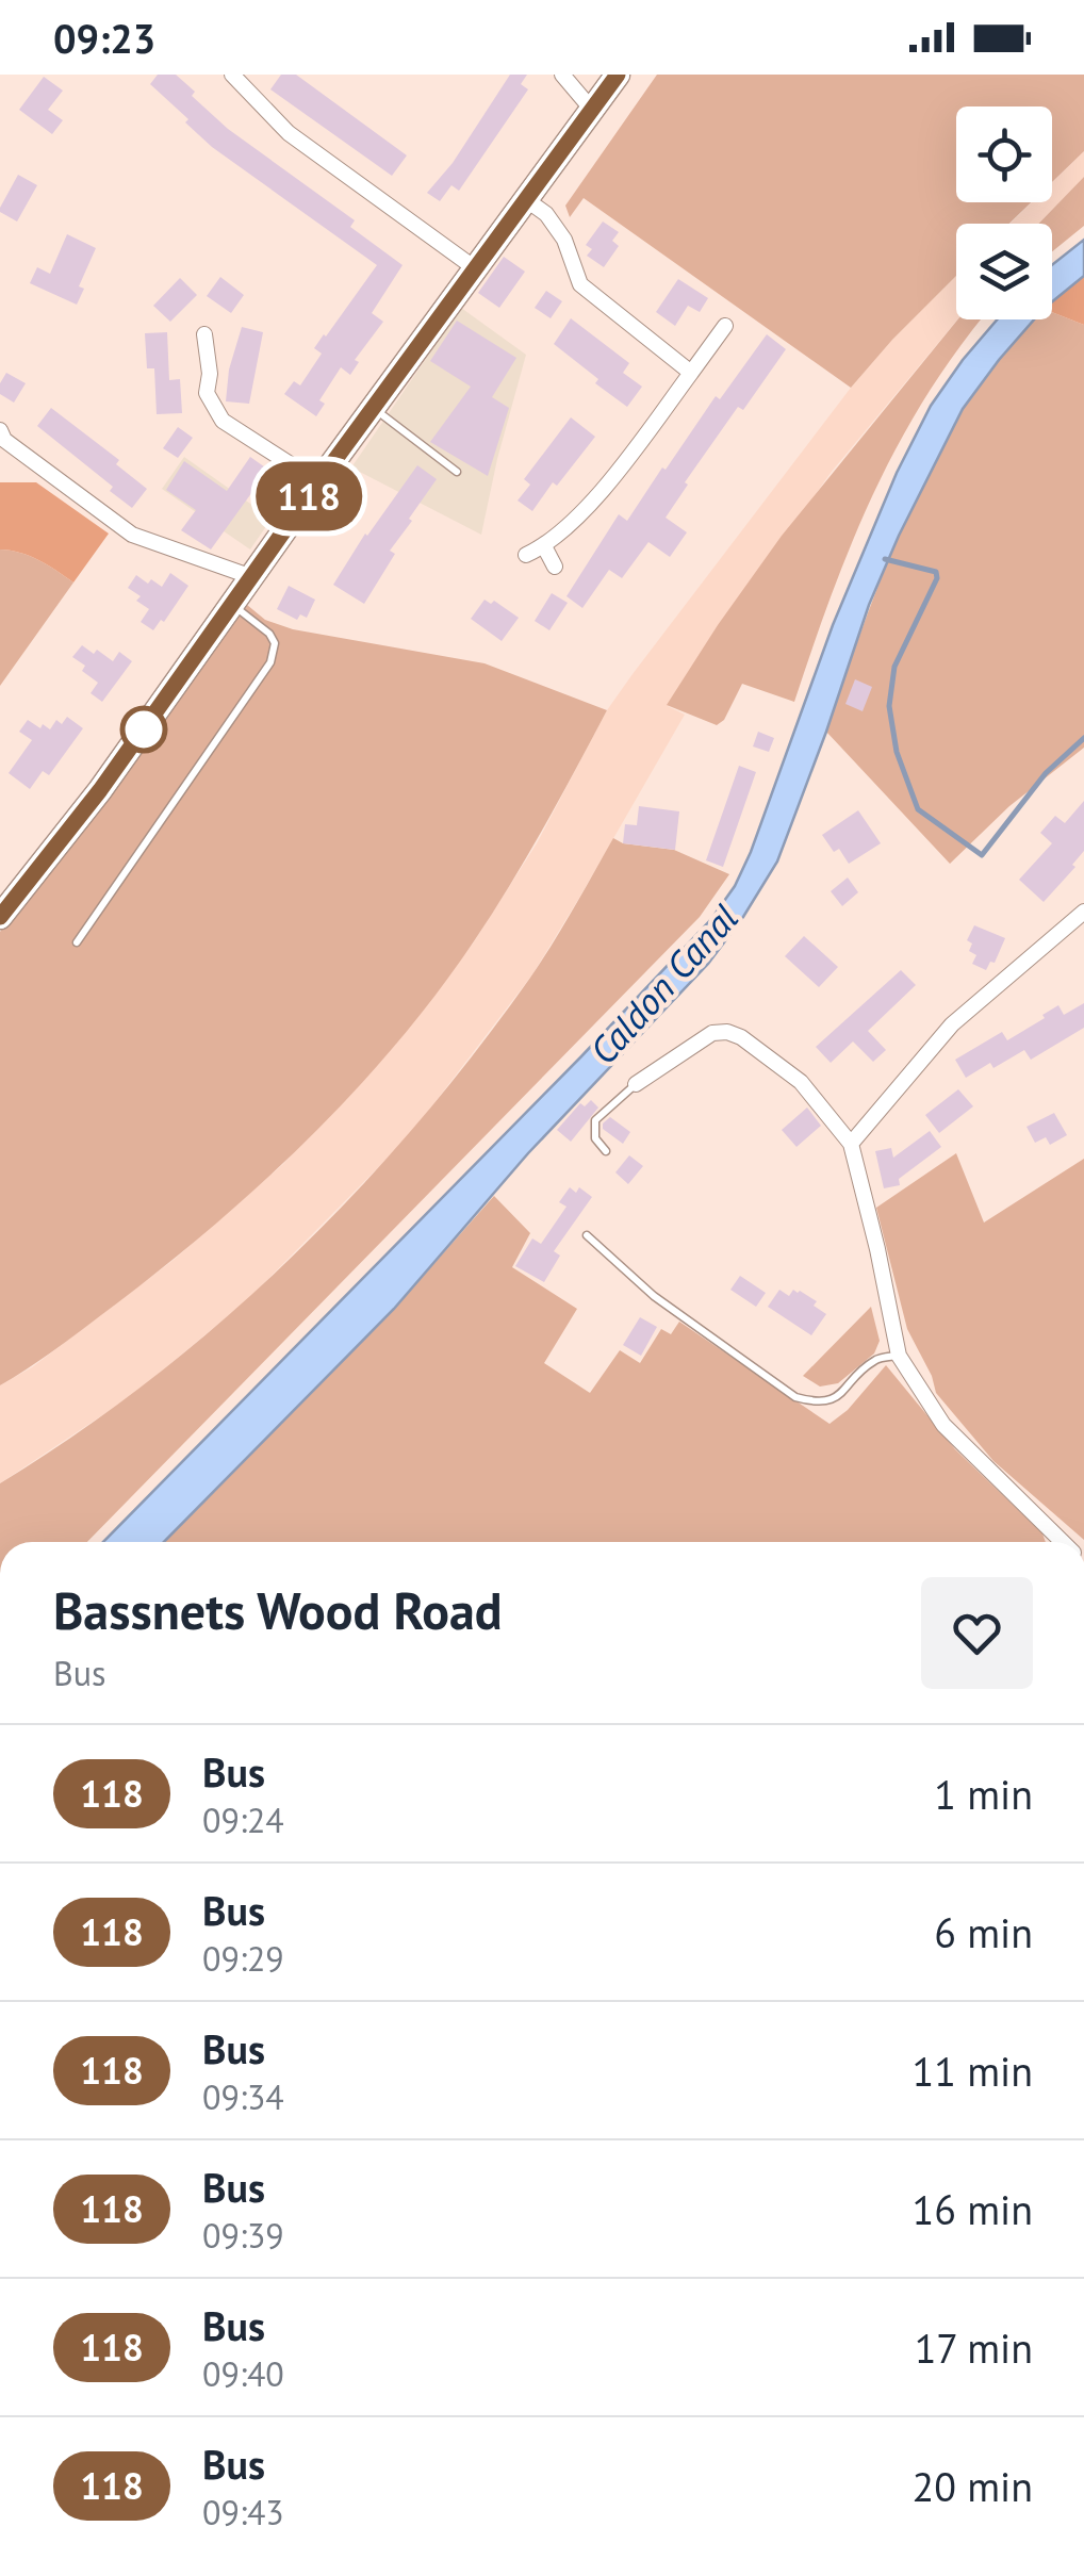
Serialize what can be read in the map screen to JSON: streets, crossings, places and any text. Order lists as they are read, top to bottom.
{
  "water": ["Caldon Canal"],
  "lines": ["bus line 118"],
  "page": {
    "status": "09:23",
    "on_map": "118",
    "heading": ["Bassnets Wood Road", "Bus"],
    "list": [
      {
        "mark": "118",
        "name": "Bus",
        "note": "09:24",
        "value": "1 min"
      },
      {
        "mark": "118",
        "name": "Bus",
        "note": "09:29",
        "value": "6 min"
      },
      {
        "mark": "118",
        "name": "Bus",
        "note": "09:34",
        "value": "11 min"
      },
      {
        "mark": "118",
        "name": "Bus",
        "note": "09:39",
        "value": "16 min"
      },
      {
        "mark": "118",
        "name": "Bus",
        "note": "09:40",
        "value": "17 min"
      },
      {
        "mark": "118",
        "name": "Bus",
        "note": "09:43",
        "value": "20 min"
      }
    ]
  }
}
